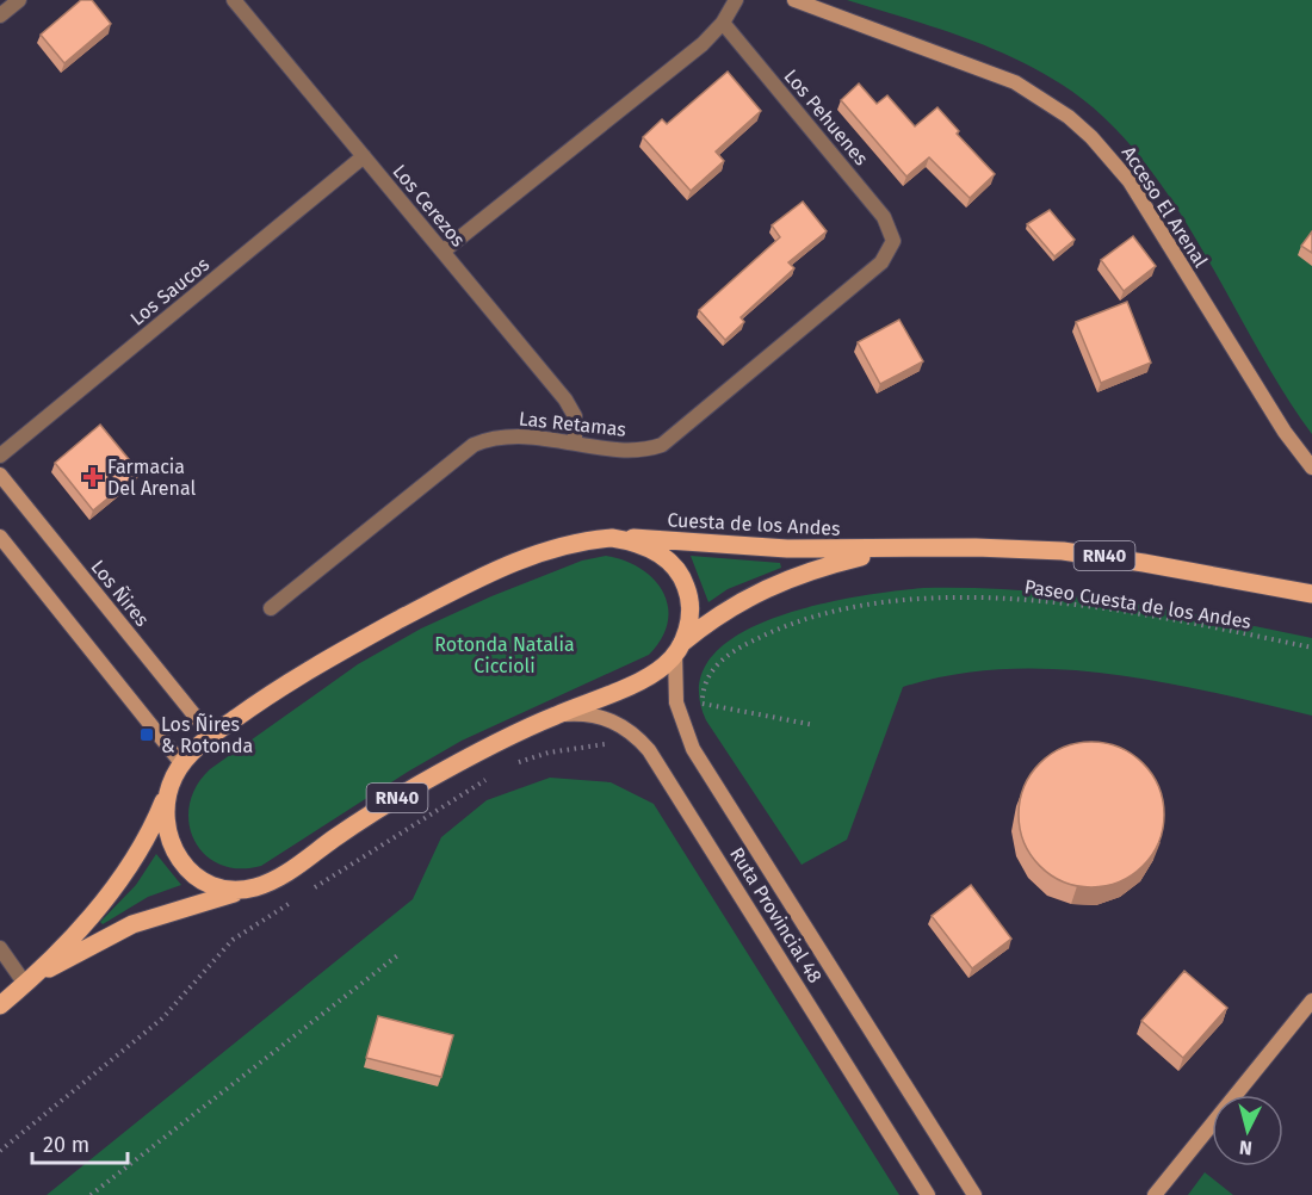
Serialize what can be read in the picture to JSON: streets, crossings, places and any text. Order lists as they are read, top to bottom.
{
  "streets": {
    "main road": ["Cuesta de los Andes", "RN40"],
    "street": [
      "Los Pehuenes",
      "Los Cerezos",
      "Acceso El Arenal",
      "Los Saucos",
      "Las Retamas",
      "Los Ñires",
      "Ruta Provincial 48"
    ],
    "path": ["Paseo Cuesta de los Andes"]
  },
  "crossings": [
    ["Los Pehuenes", "Las Retamas"],
    ["Los Cerezos", "Los Saucos"],
    ["Los Cerezos", "Las Retamas"],
    ["Cuesta de los Andes", "RN40"],
    ["Cuesta de los Andes", "Ruta Provincial 48"],
    ["RN40", "Los Ñires"],
    ["RN40", "Ruta Provincial 48"]
  ],
  "parks": ["Rotonda Natalia Ciccioli"],
  "places": {
    "health": ["Farmacia Del Arenal"],
    "transit": ["Los Ñires & Rotonda"]
  },
  "scale_bar": "20 m",
  "north": "bottom"
}
